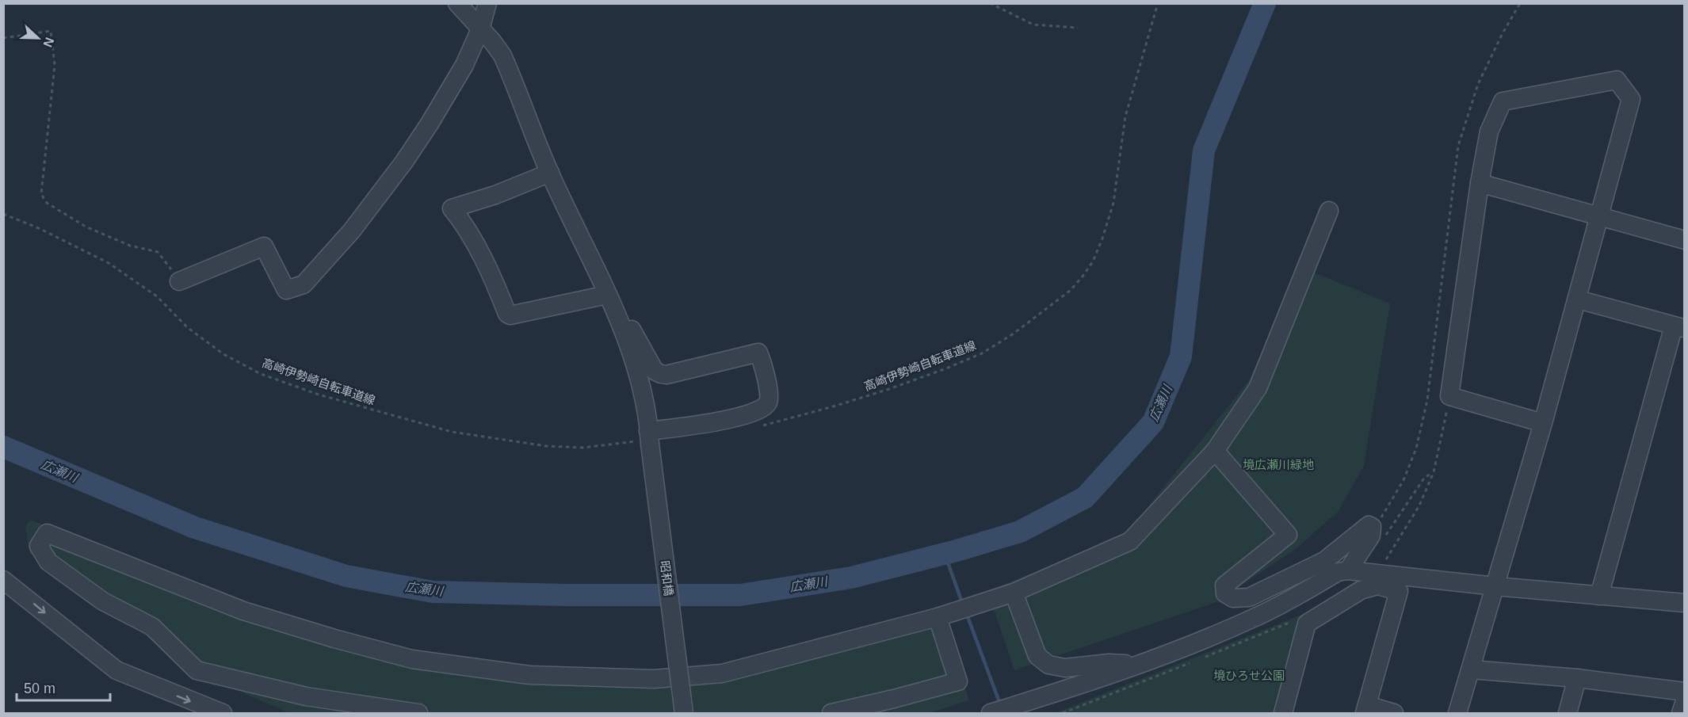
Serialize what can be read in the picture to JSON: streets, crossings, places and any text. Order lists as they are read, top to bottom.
{
  "streets": {
    "street": ["昭和橋"],
    "path": ["高崎伊勢崎自転車道線"]
  },
  "crossings": [
    ["高崎伊勢崎自転車道線", "昭和橋"]
  ],
  "water": ["広瀬川"],
  "parks": ["境広瀬川緑地", "境ひろせ公園"],
  "scale_bar": "50 m",
  "north": "right"
}
